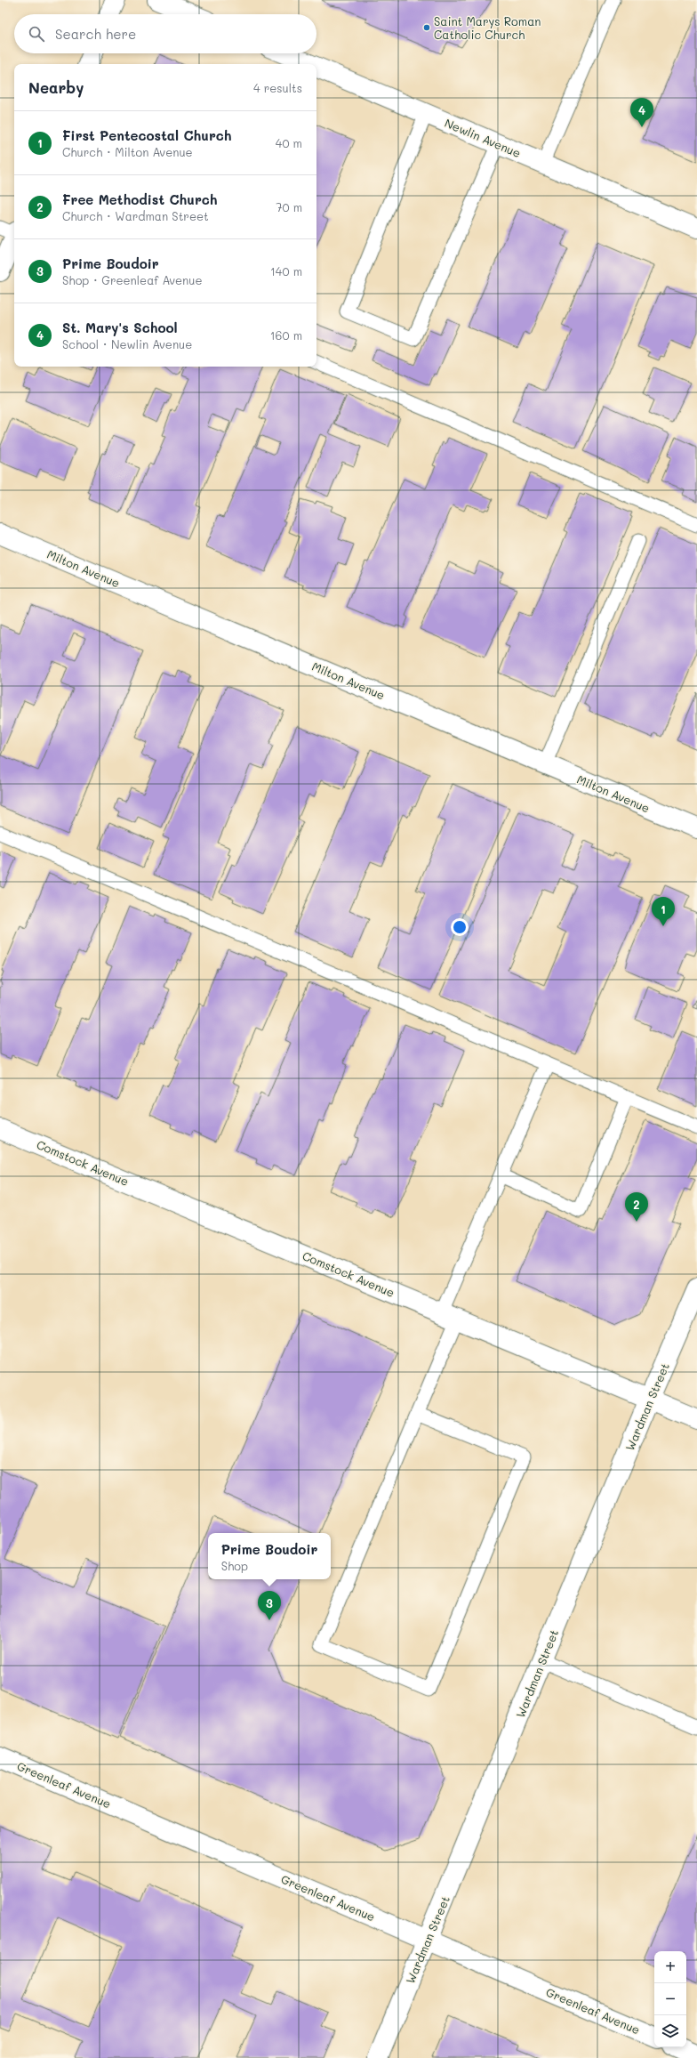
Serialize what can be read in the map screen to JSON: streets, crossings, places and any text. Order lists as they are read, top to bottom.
{
  "streets": {
    "street": [
      "Newlin Avenue",
      "Milton Avenue",
      "Comstock Avenue",
      "Wardman Street",
      "Greenleaf Avenue"
    ]
  },
  "crossings": [
    ["Comstock Avenue", "Wardman Street"],
    ["Wardman Street", "Greenleaf Avenue"]
  ],
  "places": ["Saint Marys Roman Catholic Church"],
  "page": {
    "search": "Search here",
    "heading": ["Nearby", "4 results"],
    "pins": [
      "4",
      "1",
      "2",
      "3"
    ],
    "list": [
      {
        "mark": "1",
        "name": "First Pentecostal Church",
        "note": "Church · Milton Avenue",
        "value": "40 m"
      },
      {
        "mark": "2",
        "name": "Free Methodist Church",
        "note": "Church · Wardman Street",
        "value": "70 m"
      },
      {
        "mark": "3",
        "name": "Prime Boudoir",
        "note": "Shop · Greenleaf Avenue",
        "value": "140 m"
      },
      {
        "mark": "4",
        "name": "St. Mary's School",
        "note": "School · Newlin Avenue",
        "value": "160 m"
      }
    ],
    "popup": ["Prime Boudoir", "Shop"],
    "map_buttons": ["+", "−"]
  }
}
